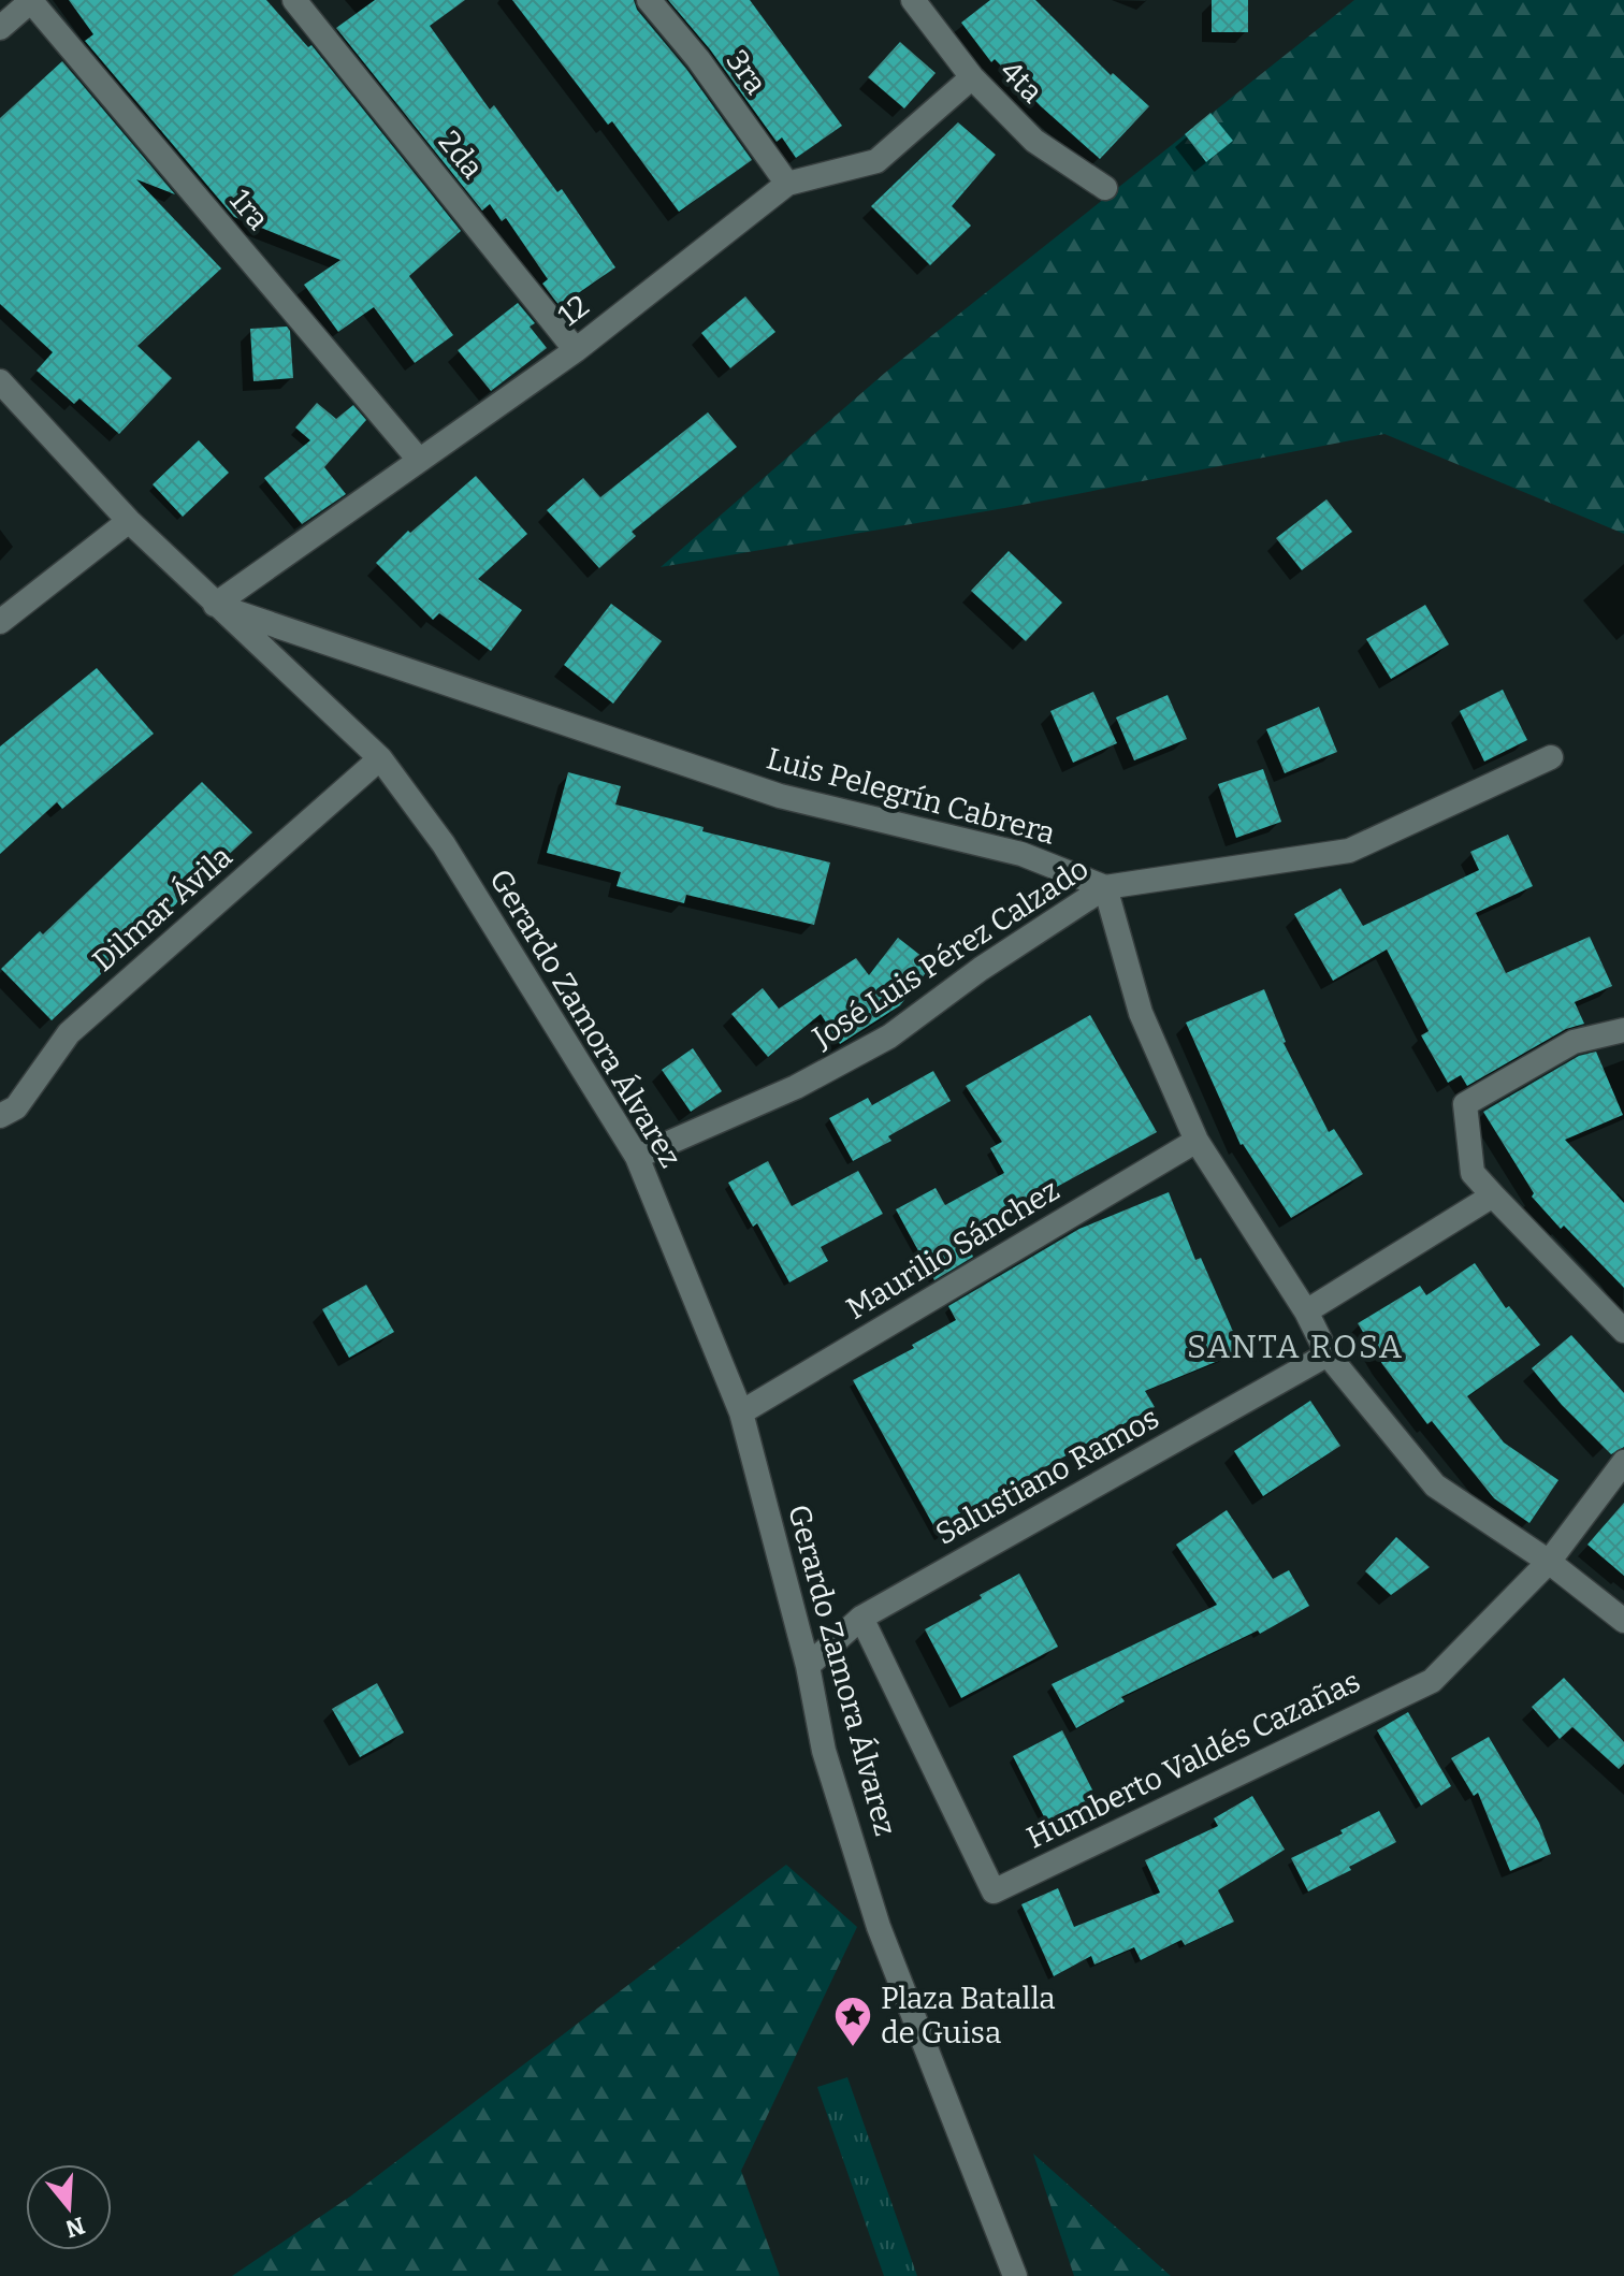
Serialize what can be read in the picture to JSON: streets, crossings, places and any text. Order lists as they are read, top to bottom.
{
  "streets": {
    "street": [
      "3ra",
      "4ta",
      "2da",
      "1ra",
      "12",
      "Luis Pelegrín Cabrera",
      "Dilmar Ávila",
      "José Luis Pérez Calzado",
      "Gerardo Zamora Álvarez",
      "Maurilio Sánchez",
      "Salustiano Ramos",
      "Humberto Valdés Cazañas"
    ]
  },
  "crossings": [
    ["3ra", "12"],
    ["4ta", "12"],
    ["2da", "12"],
    ["1ra", "12"],
    ["12", "Luis Pelegrín Cabrera"],
    ["12", "Gerardo Zamora Álvarez"],
    ["Luis Pelegrín Cabrera", "José Luis Pérez Calzado"],
    ["Luis Pelegrín Cabrera", "Gerardo Zamora Álvarez"],
    ["Dilmar Ávila", "Gerardo Zamora Álvarez"],
    ["José Luis Pérez Calzado", "Gerardo Zamora Álvarez"],
    ["Gerardo Zamora Álvarez", "Maurilio Sánchez"],
    ["Gerardo Zamora Álvarez", "Salustiano Ramos"],
    ["Salustiano Ramos", "Humberto Valdés Cazañas"]
  ],
  "districts": ["SANTA ROSA"],
  "places": {
    "place": ["Plaza Batalla de Guisa"]
  },
  "north": "bottom"
}
